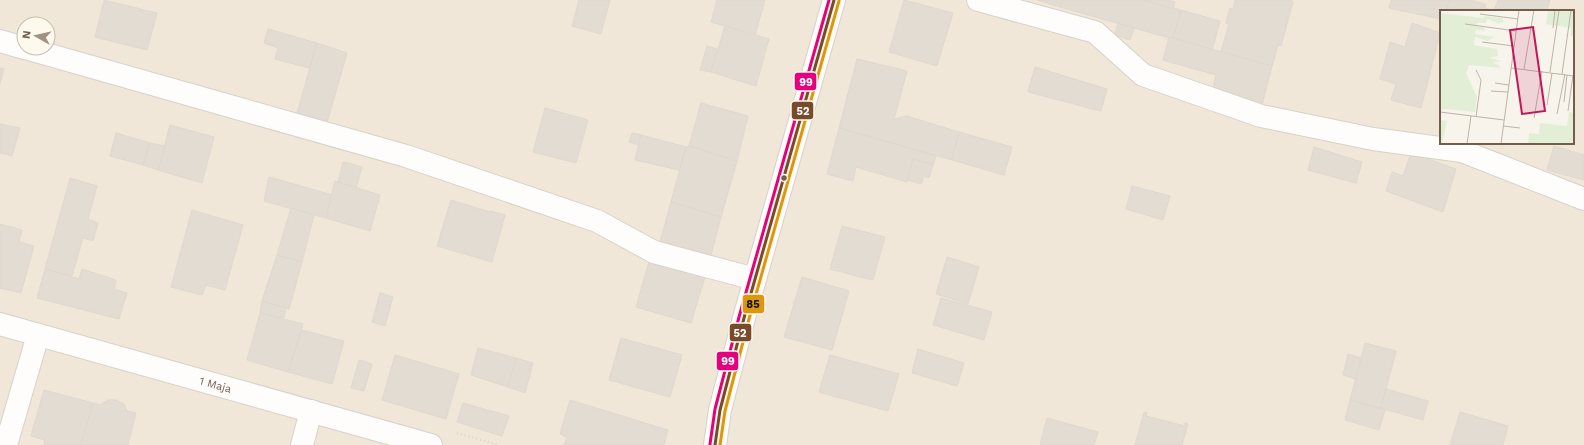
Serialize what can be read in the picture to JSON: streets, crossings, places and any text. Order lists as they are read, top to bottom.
{
  "streets": {
    "street": ["1 Maja"]
  },
  "lines": ["transit line 52", "transit line 99", "transit line 85"],
  "north": "left"
}
